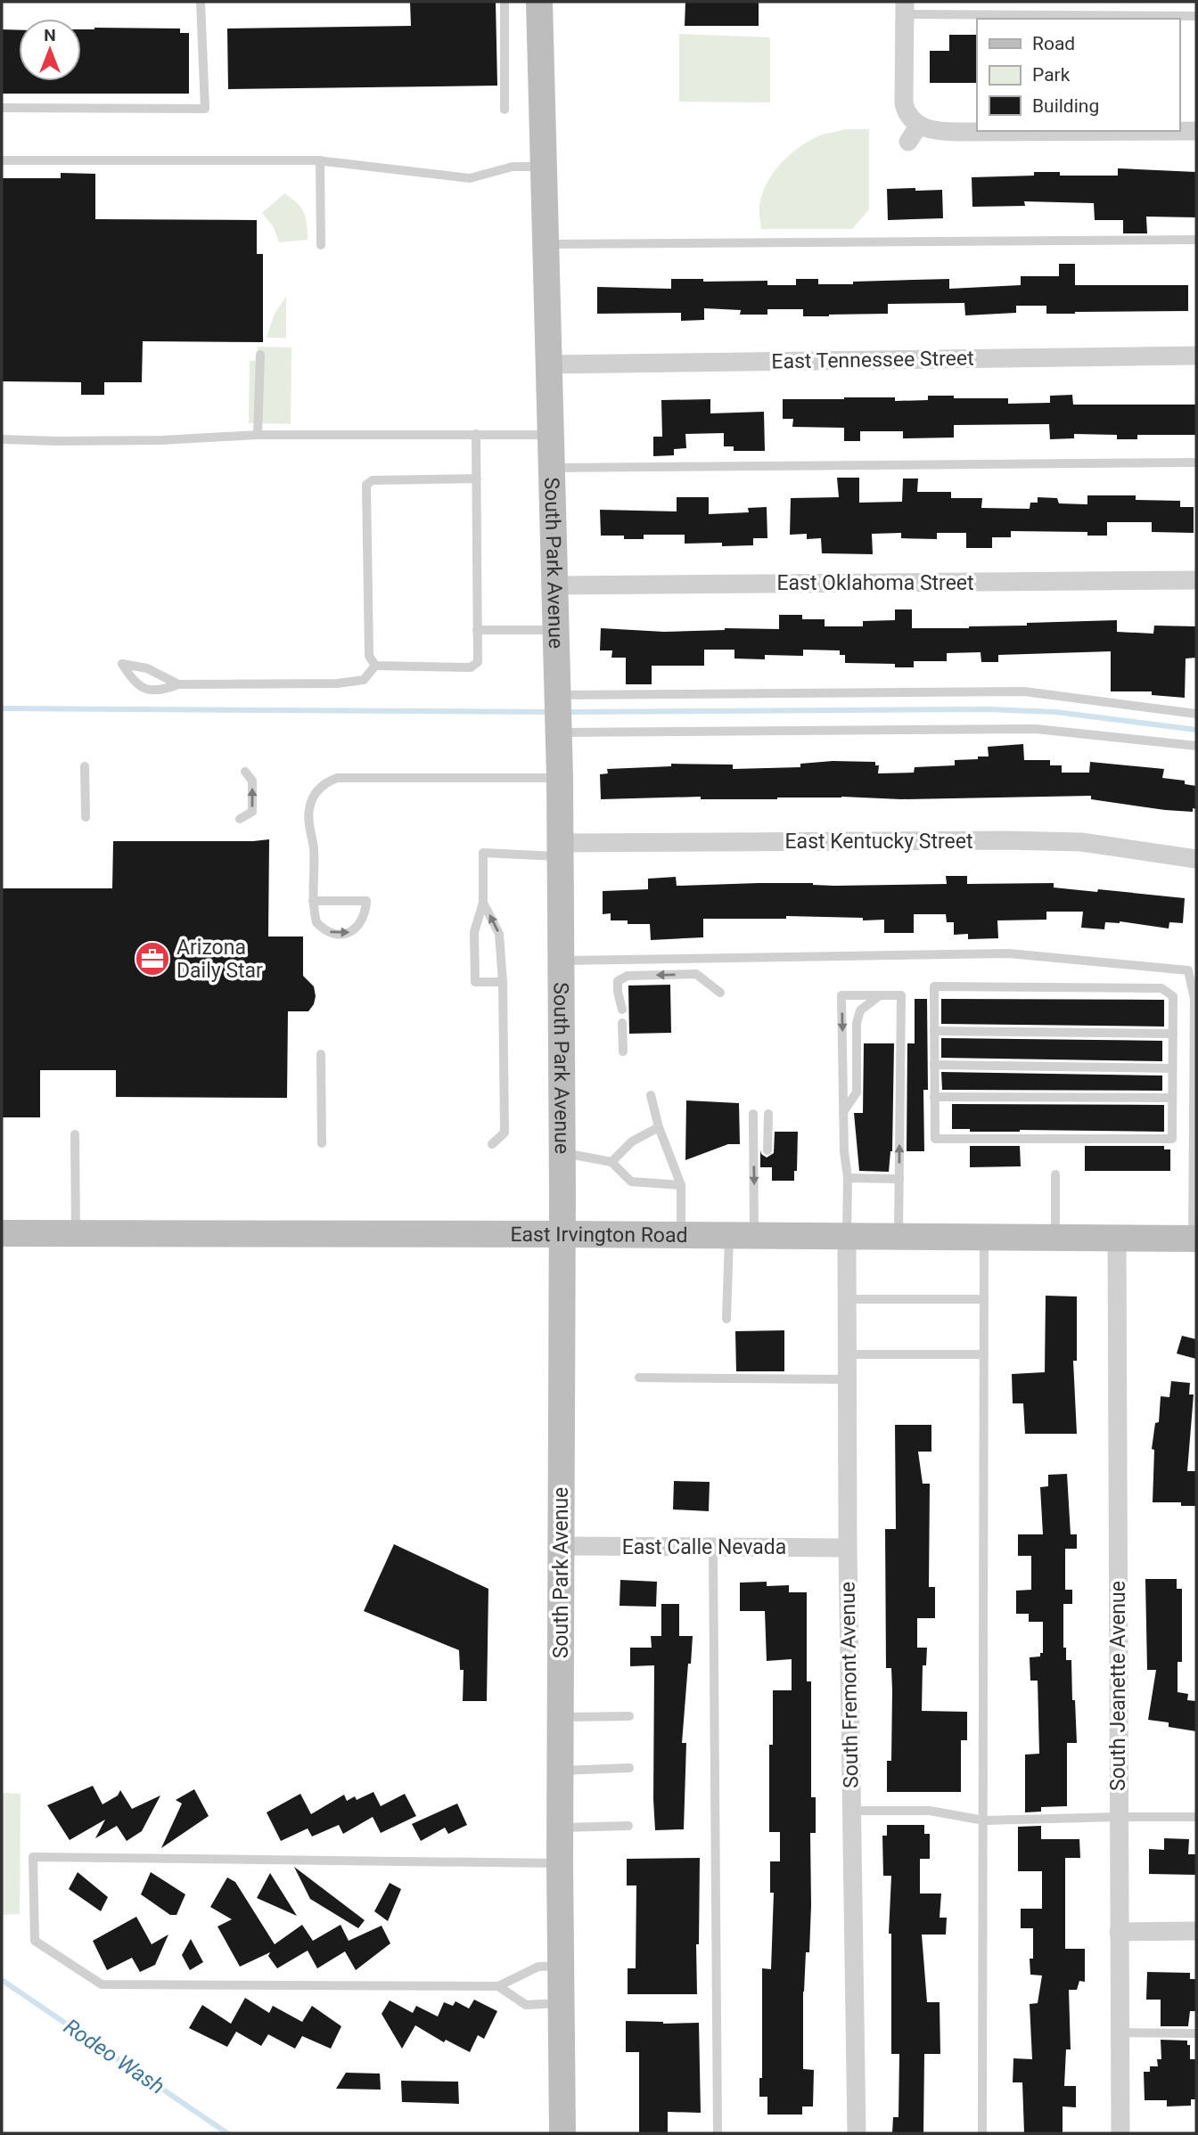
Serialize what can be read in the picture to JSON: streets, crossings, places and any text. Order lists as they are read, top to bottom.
{
  "streets": {
    "main road": ["South Park Avenue", "East Irvington Road"],
    "street": [
      "East Tennessee Street",
      "East Oklahoma Street",
      "East Kentucky Street",
      "East Calle Nevada",
      "South Fremont Avenue",
      "South Jeanette Avenue"
    ]
  },
  "crossings": [
    ["East Tennessee Street", "South Park Avenue"],
    ["South Park Avenue", "East Oklahoma Street"],
    ["South Park Avenue", "East Kentucky Street"],
    ["South Park Avenue", "East Irvington Road"],
    ["South Park Avenue", "East Calle Nevada"],
    ["East Irvington Road", "South Fremont Avenue"],
    ["East Irvington Road", "South Jeanette Avenue"],
    ["East Calle Nevada", "South Fremont Avenue"]
  ],
  "water": ["Rodeo Wash"],
  "places": {
    "office": ["Arizona Daily Star"]
  },
  "legend": ["Road", "Park", "Building"],
  "north": "top"
}
